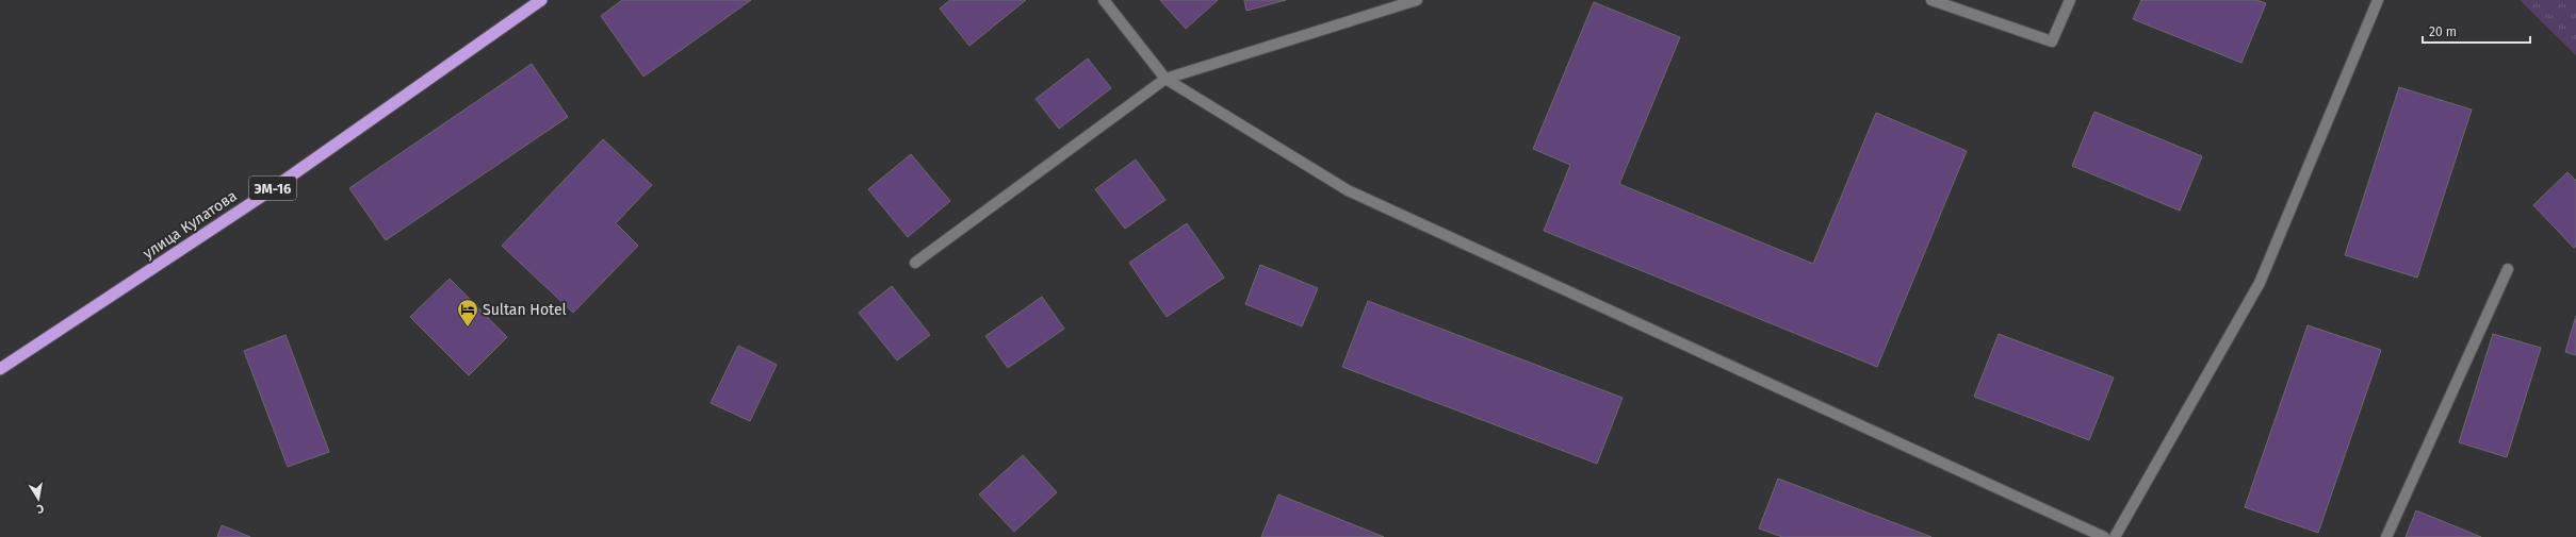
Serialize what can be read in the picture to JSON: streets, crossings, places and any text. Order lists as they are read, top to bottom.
{
  "streets": {
    "highway": ["ЭМ-16", "улица Кулатова"]
  },
  "places": {
    "hotel": ["Sultan Hotel"]
  },
  "scale_bar": "20 m",
  "north": "bottom"
}
